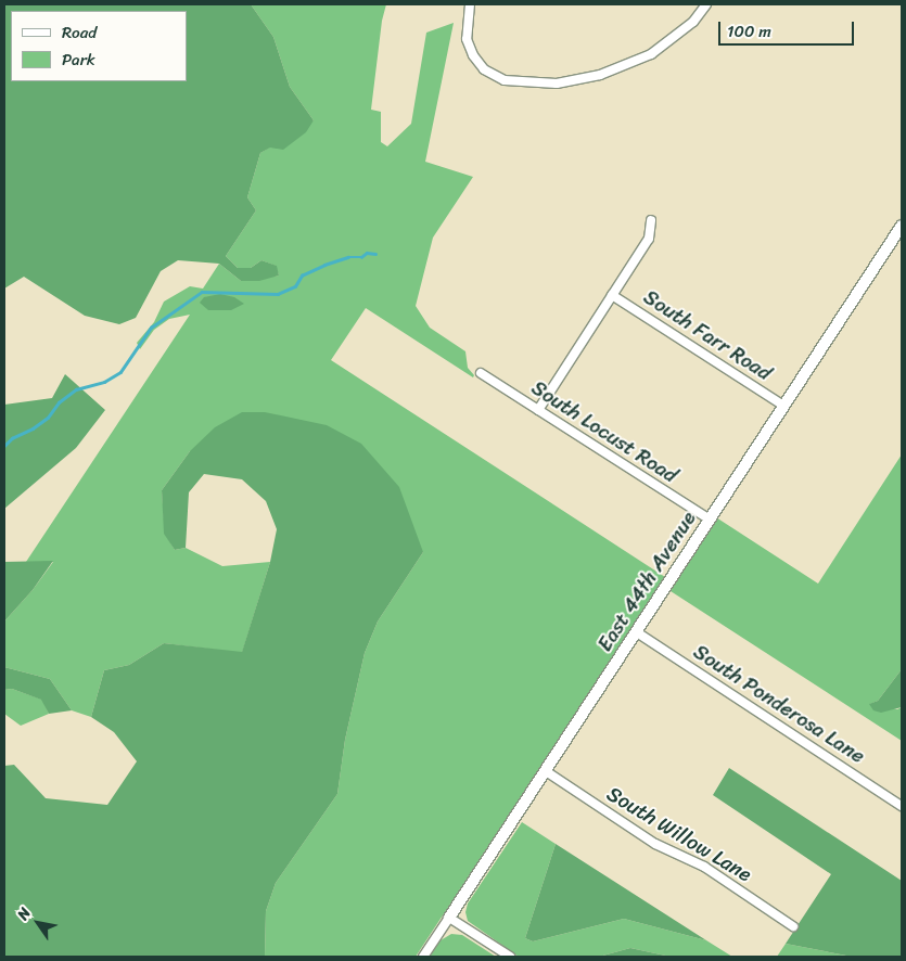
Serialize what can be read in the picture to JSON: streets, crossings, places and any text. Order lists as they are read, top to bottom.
{
  "streets": {
    "street": [
      "South Farr Road",
      "South Locust Road",
      "East 44th Avenue",
      "South Ponderosa Lane",
      "South Willow Lane"
    ]
  },
  "crossings": [
    ["South Farr Road", "East 44th Avenue"],
    ["South Locust Road", "East 44th Avenue"],
    ["East 44th Avenue", "South Ponderosa Lane"],
    ["East 44th Avenue", "South Willow Lane"]
  ],
  "legend": ["Road", "Park"],
  "scale_bar": "100 m",
  "north": "top left"
}
